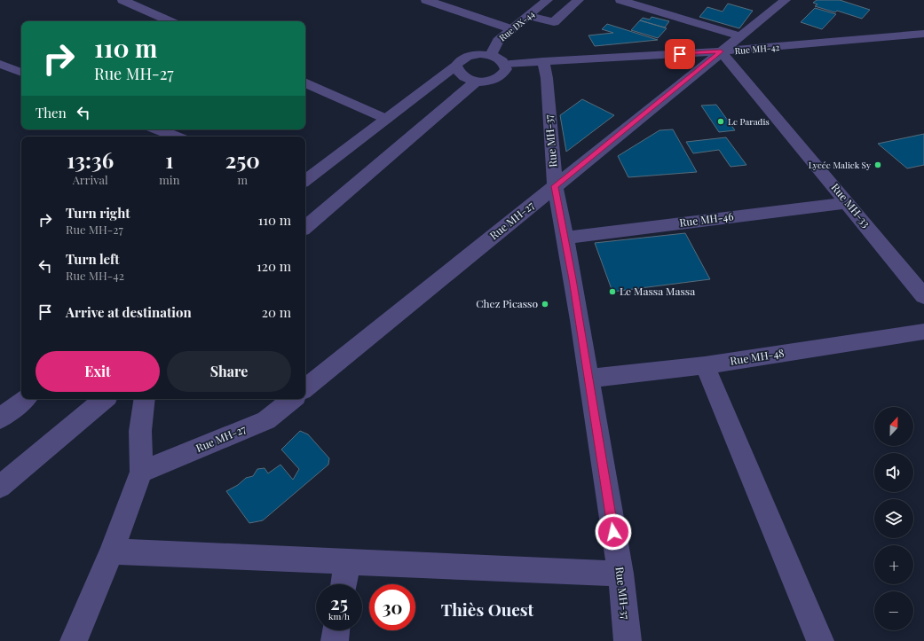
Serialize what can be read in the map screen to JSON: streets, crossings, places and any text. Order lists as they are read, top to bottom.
{
  "streets": {
    "street": [
      "Rue DX-44",
      "Rue MH-42",
      "Rue MH-37",
      "Rue MH-33",
      "Rue MH-46",
      "Rue MH-27",
      "Rue MH-48"
    ]
  },
  "crossings": [
    ["Rue DX-44", "Rue MH-42"],
    ["Rue MH-42", "Rue MH-37"],
    ["Rue MH-42", "Rue MH-33"],
    ["Rue MH-42", "Rue MH-27"],
    ["Rue MH-37", "Rue MH-46"],
    ["Rue MH-37", "Rue MH-27"],
    ["Rue MH-37", "Rue MH-48"],
    ["Rue MH-33", "Rue MH-46"],
    ["Rue MH-33", "Rue MH-27"]
  ],
  "districts": ["Thiès Ouest"],
  "places": [
    "Le Paradis",
    "Lycée Malick Sy",
    "Le Massa Massa",
    "Chez Picasso"
  ],
  "north": "top",
  "page": {
    "turn": ["110 m", "Rue MH-27"],
    "then": "Then",
    "eta": [
      "13:36",
      "Arrival",
      "1",
      "min",
      "250",
      "m"
    ],
    "list": [
      {
        "name": "Turn right",
        "note": "Rue MH-27",
        "value": "110 m"
      },
      {
        "name": "Turn left",
        "note": "Rue MH-42",
        "value": "120 m"
      },
      {
        "name": "Arrive at destination",
        "value": "20 m"
      }
    ],
    "buttons": ["Exit", "Share"],
    "map_buttons": ["+", "−"],
    "speed": "25 km/h",
    "limit": "30"
  }
}
